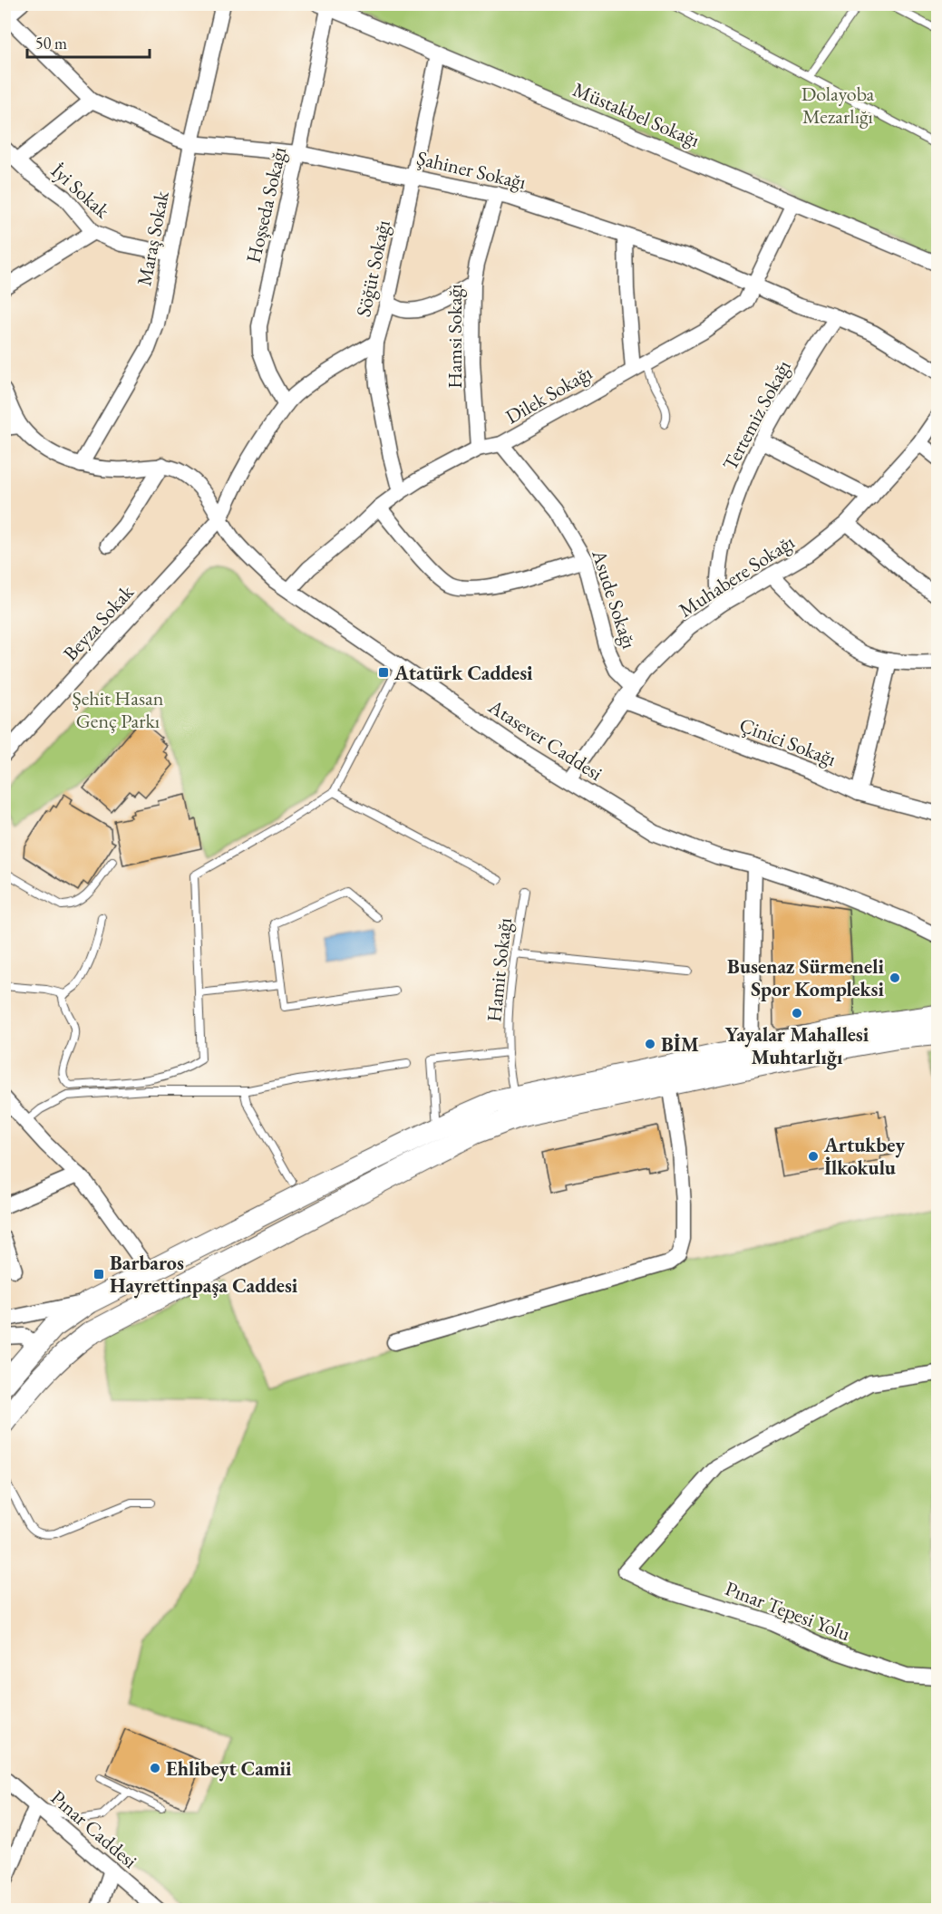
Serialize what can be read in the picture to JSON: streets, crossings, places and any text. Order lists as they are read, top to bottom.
{
  "streets": {
    "street": [
      "Müstakbel Sokağı",
      "Şahiner Sokağı",
      "İyi Sokak",
      "Hoşseda Sokağı",
      "Maraş Sokak",
      "Söğüt Sokağı",
      "Hamsi Sokağı",
      "Dilek Sokağı",
      "Tertemiz Sokağı",
      "Muhabere Sokağı",
      "Asude Sokağı",
      "Beyza Sokak",
      "Atasever Caddesi",
      "Çinici Sokağı",
      "Pınar Tepesi Yolu",
      "Pınar Caddesi"
    ],
    "lane": ["Hamit Sokağı"]
  },
  "crossings": [
    ["Müstakbel Sokağı", "Hoşseda Sokağı"],
    ["Müstakbel Sokağı", "Söğüt Sokağı"],
    ["Müstakbel Sokağı", "Dilek Sokağı"],
    ["Şahiner Sokağı", "Hoşseda Sokağı"],
    ["Şahiner Sokağı", "Maraş Sokak"],
    ["Şahiner Sokağı", "Söğüt Sokağı"],
    ["Şahiner Sokağı", "Hamsi Sokağı"],
    ["Şahiner Sokağı", "Dilek Sokağı"],
    ["Şahiner Sokağı", "Tertemiz Sokağı"],
    ["İyi Sokak", "Maraş Sokak"],
    ["Hoşseda Sokağı", "Beyza Sokak"],
    ["Söğüt Sokağı", "Dilek Sokağı"],
    ["Söğüt Sokağı", "Beyza Sokak"],
    ["Hamsi Sokağı", "Dilek Sokağı"],
    ["Dilek Sokağı", "Asude Sokağı"],
    ["Dilek Sokağı", "Atasever Caddesi"],
    ["Tertemiz Sokağı", "Muhabere Sokağı"],
    ["Muhabere Sokağı", "Asude Sokağı"],
    ["Muhabere Sokağı", "Atasever Caddesi"],
    ["Muhabere Sokağı", "Çinici Sokağı"],
    ["Beyza Sokak", "Atasever Caddesi"]
  ],
  "parks": ["Dolayoba Mezarlığı", "Şehit Hasan Genç Parkı"],
  "places": {
    "transit": ["Atatürk Caddesi̇", "Barbaros Hayrettinpaşa Caddesi"],
    "other": [
      "Busenaz Sürmeneli Spor Kompleksi",
      "Yayalar Mahallesi Muhtarlığı",
      "BİM",
      "Artukbey İlkokulu",
      "Ehlibeyt Camii"
    ]
  },
  "scale_bar": "50 m"
}
